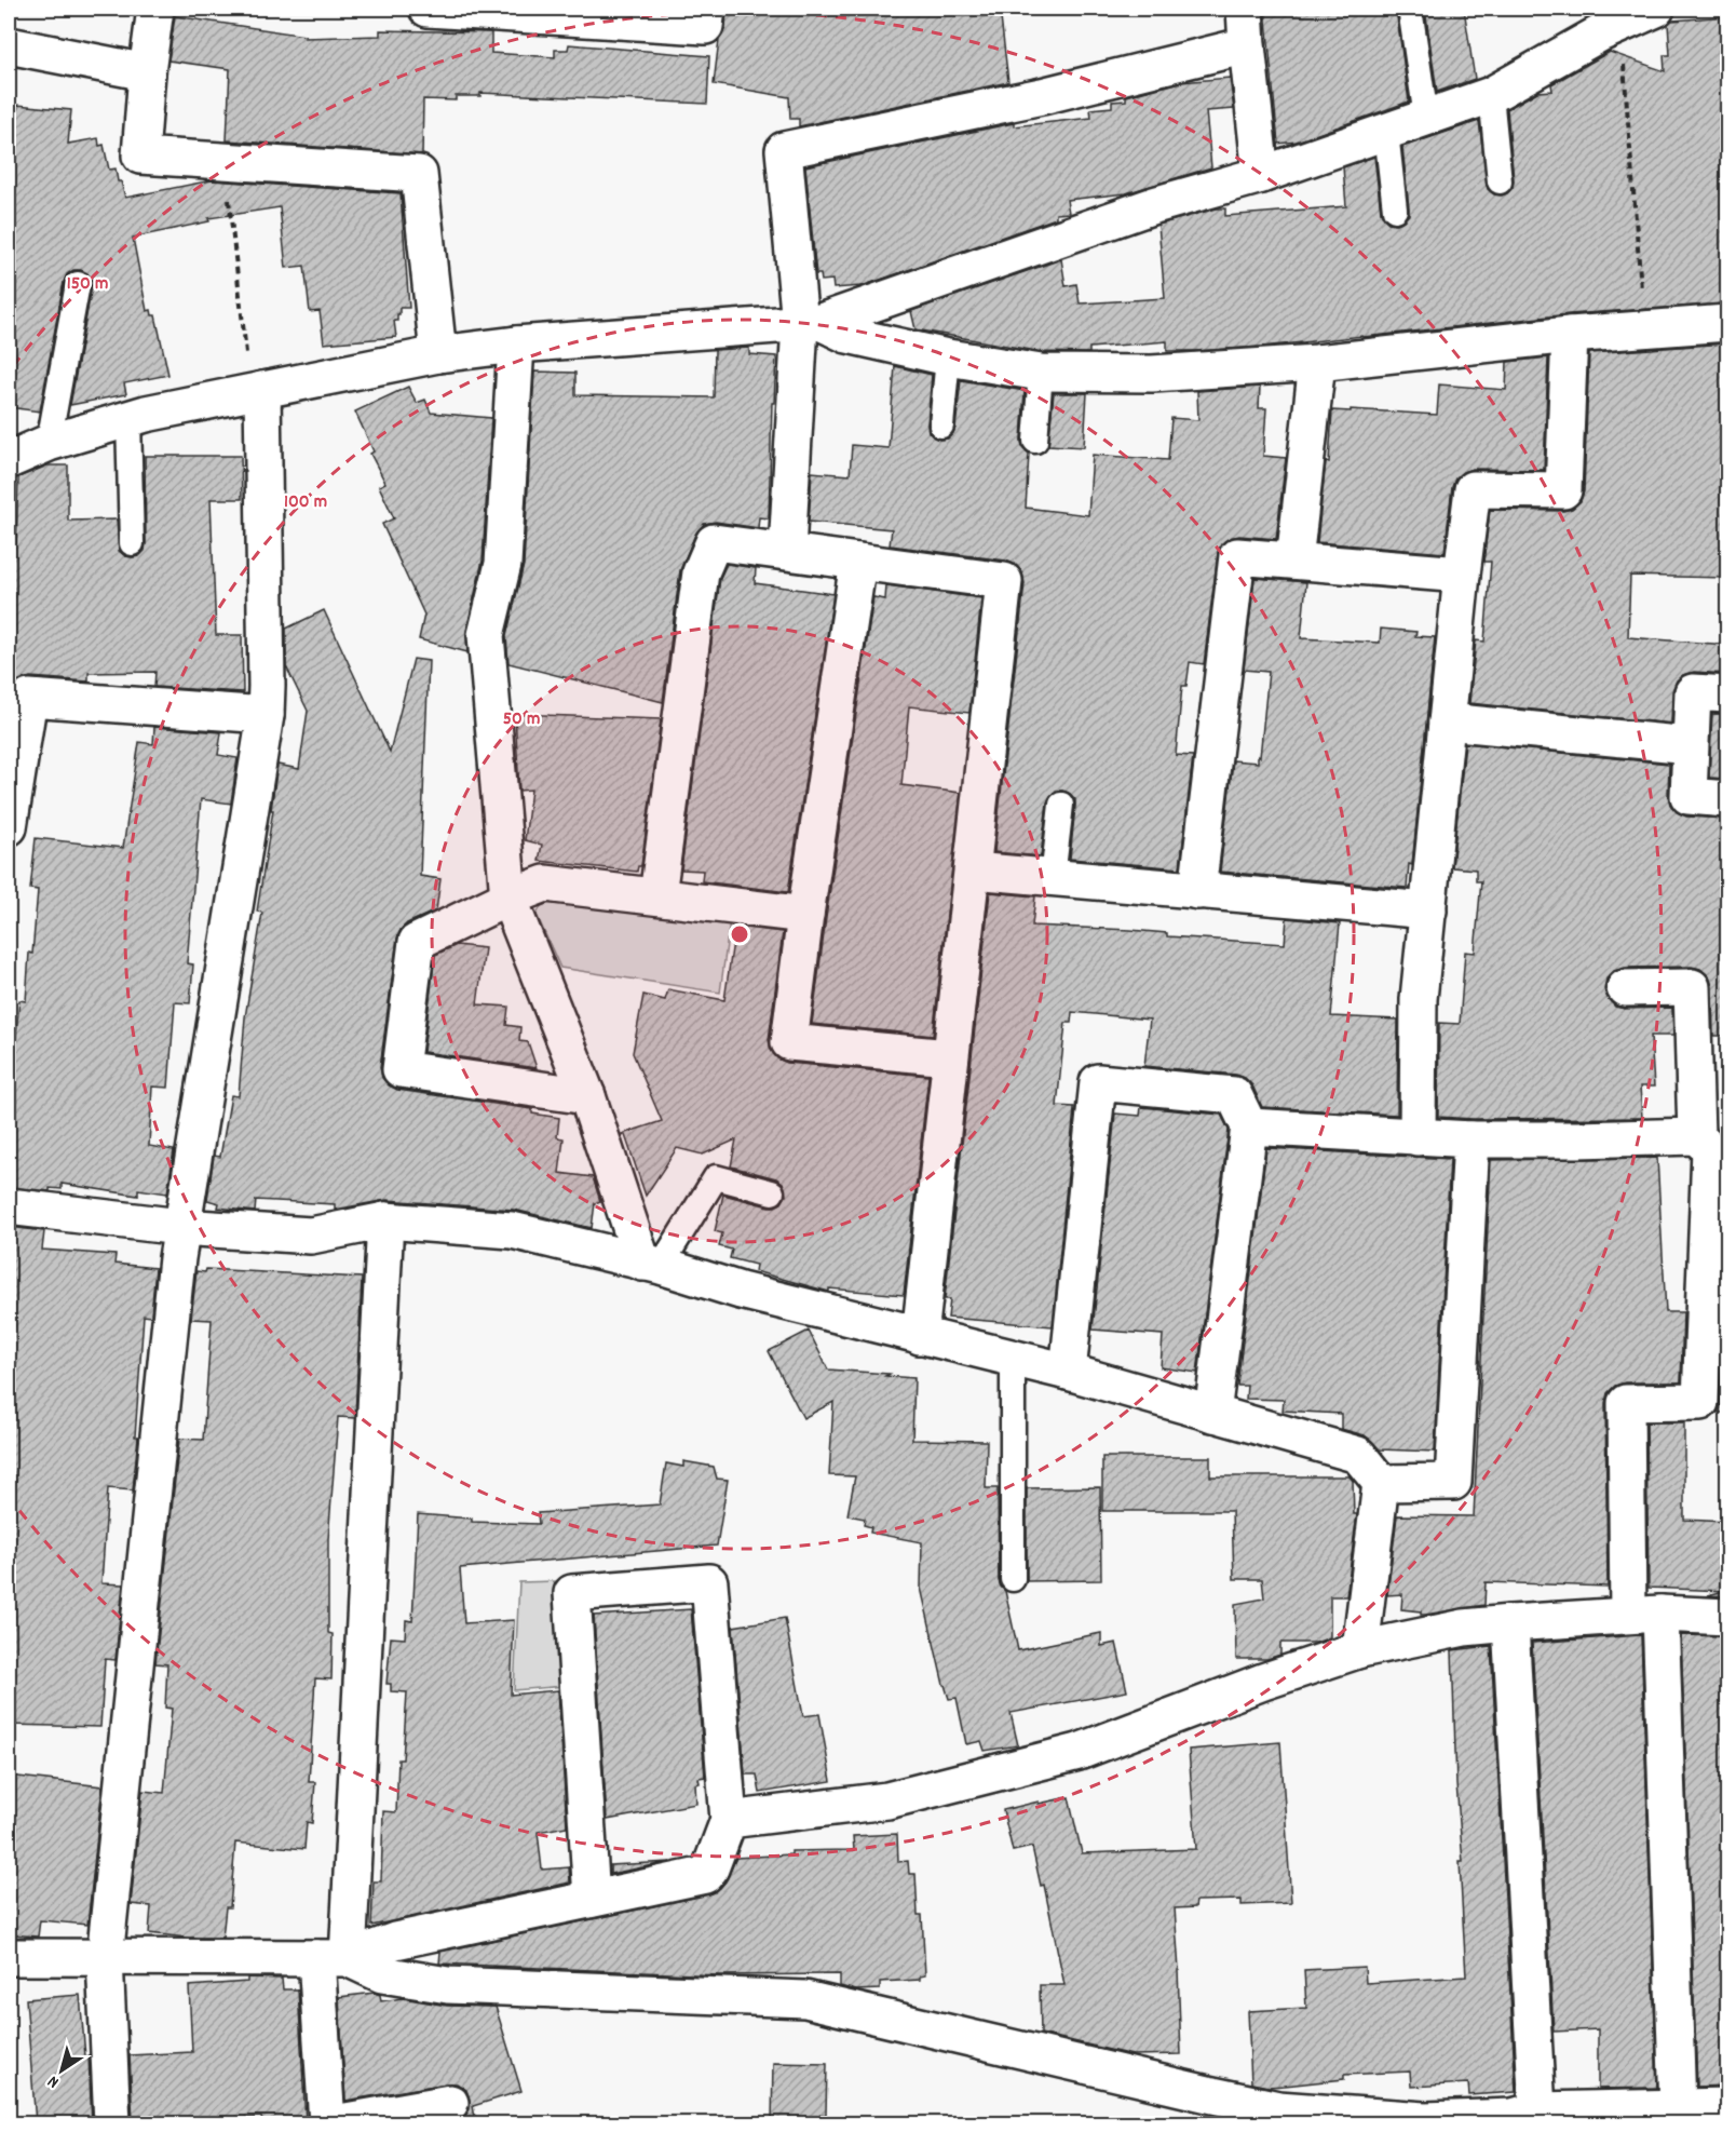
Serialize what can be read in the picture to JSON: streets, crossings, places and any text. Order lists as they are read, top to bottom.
{
  "north": "bottom left",
  "rings": ["150 m", "100 m", "50 m"]
}
